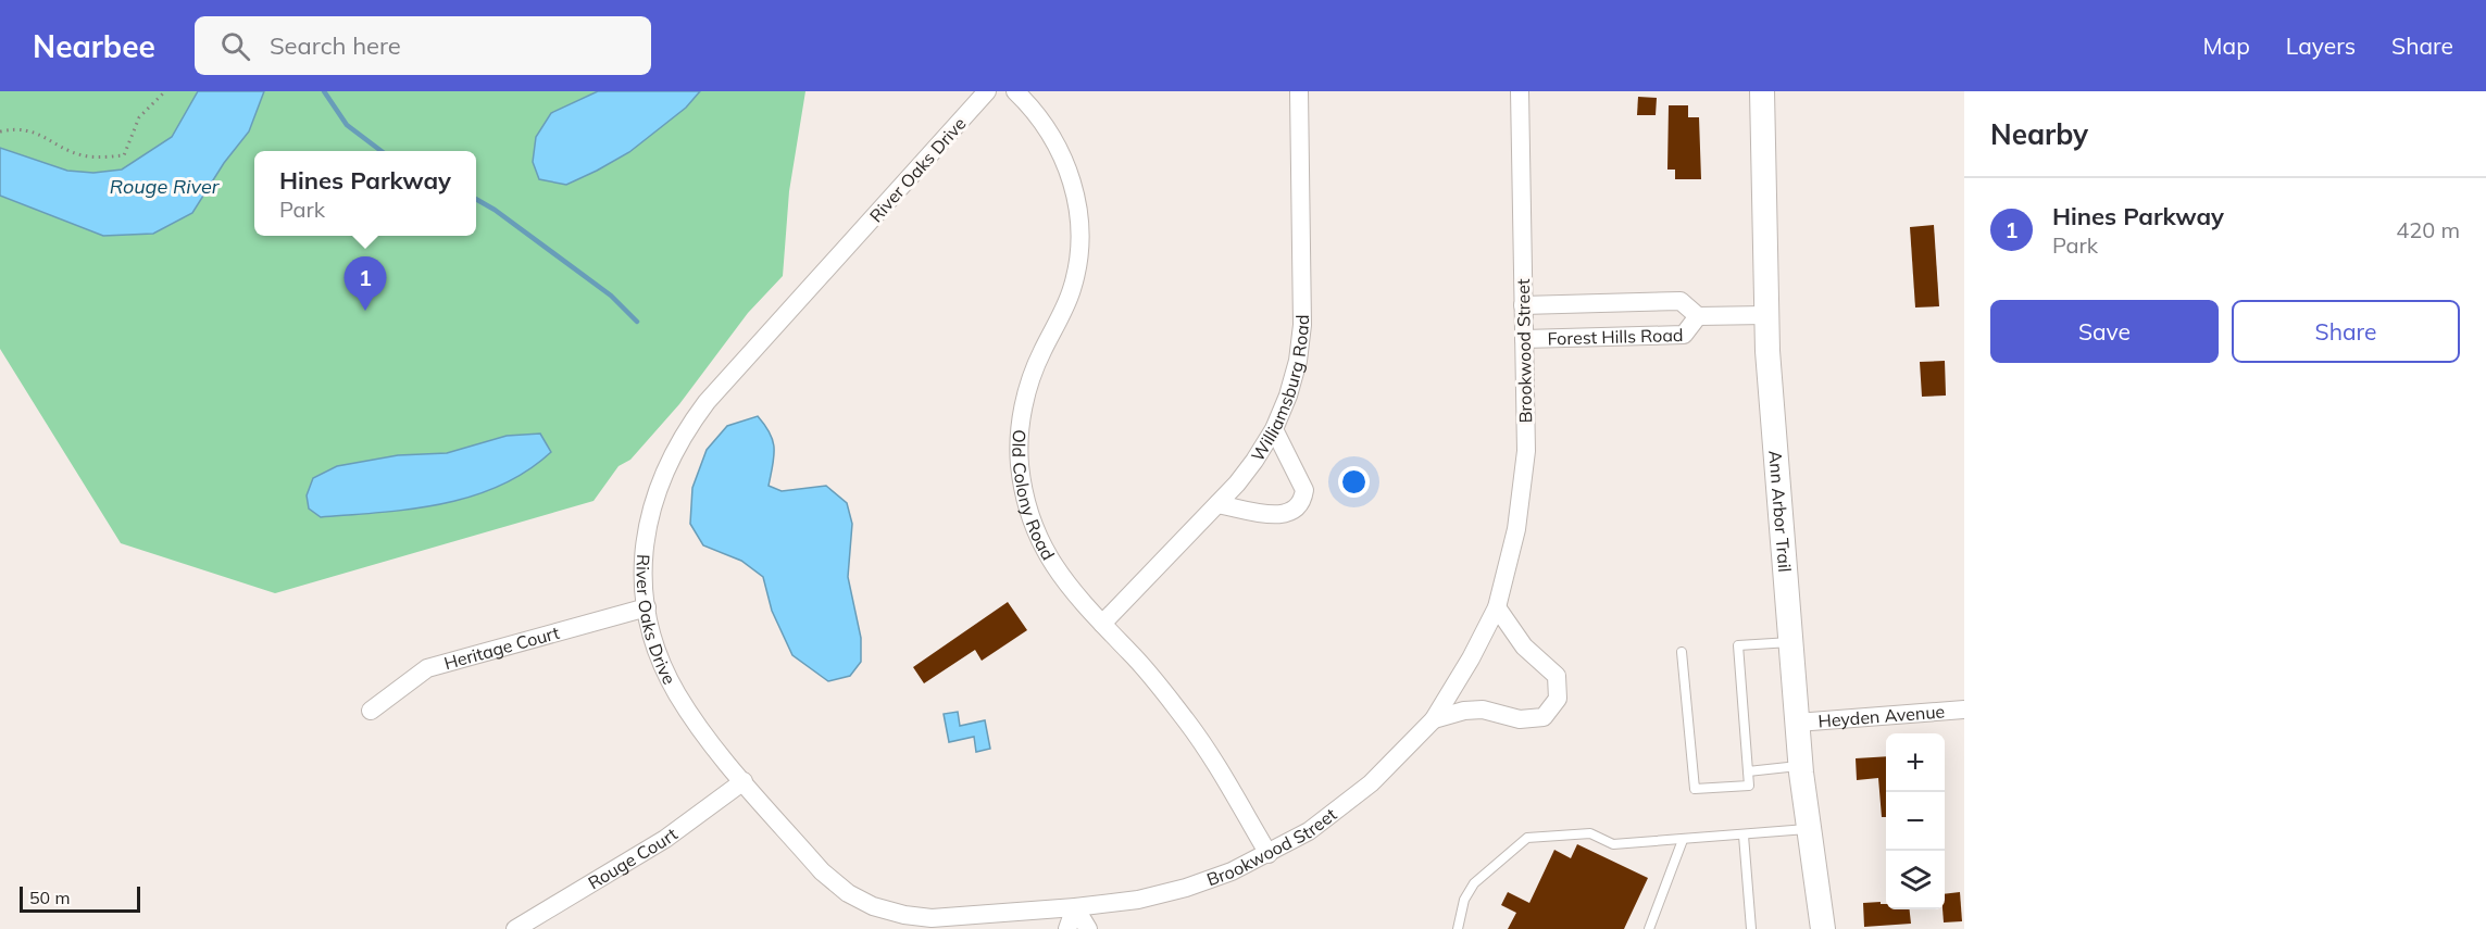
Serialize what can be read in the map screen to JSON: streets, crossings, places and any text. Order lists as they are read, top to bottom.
{
  "streets": {
    "street": [
      "River Oaks Drive",
      "Forest Hills Road",
      "Brookwood Street",
      "Williamsburg Road",
      "Old Colony Road",
      "Ann Arbor Trail",
      "Heritage Court",
      "Heyden Avenue",
      "Rouge Court"
    ]
  },
  "crossings": [
    ["River Oaks Drive", "Brookwood Street"],
    ["River Oaks Drive", "Heritage Court"],
    ["River Oaks Drive", "Rouge Court"],
    ["Forest Hills Road", "Brookwood Street"],
    ["Forest Hills Road", "Ann Arbor Trail"],
    ["Brookwood Street", "Old Colony Road"],
    ["Williamsburg Road", "Old Colony Road"],
    ["Ann Arbor Trail", "Heyden Avenue"]
  ],
  "water": ["Rouge River"],
  "scale_bar": "50 m",
  "page": {
    "header": "Nearbee",
    "search": "Search here",
    "nav": ["Map", "Layers", "Share"],
    "heading": "Nearby",
    "popup": ["Hines Parkway", "Park"],
    "list": [
      {
        "mark": "1",
        "name": "Hines Parkway",
        "note": "Park",
        "value": "420 m"
      }
    ],
    "pins": "1",
    "buttons": ["Save", "Share"],
    "map_buttons": ["+", "−"],
    "scale": "50 m"
  }
}
